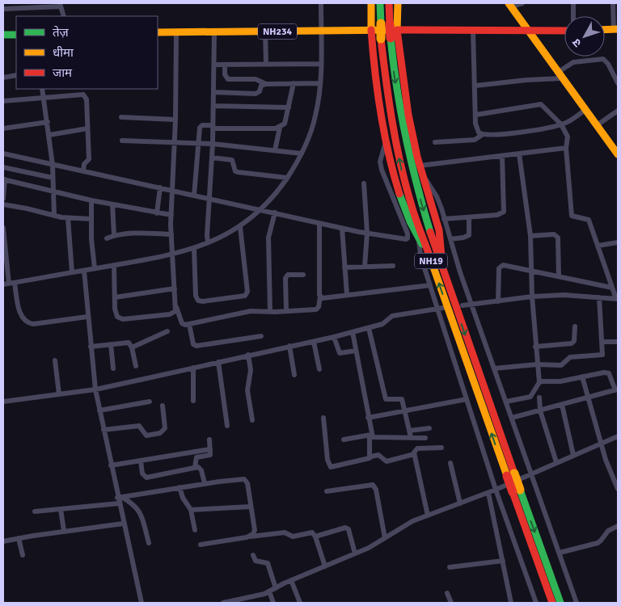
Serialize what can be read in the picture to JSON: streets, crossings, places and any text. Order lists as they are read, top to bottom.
{
  "streets": {
    "main road": ["NH234", "NH19"]
  },
  "crossings": [
    ["NH234", "NH19"]
  ],
  "legend": ["तेज़", "धीमा", "जाम"],
  "north": "bottom left"
}
